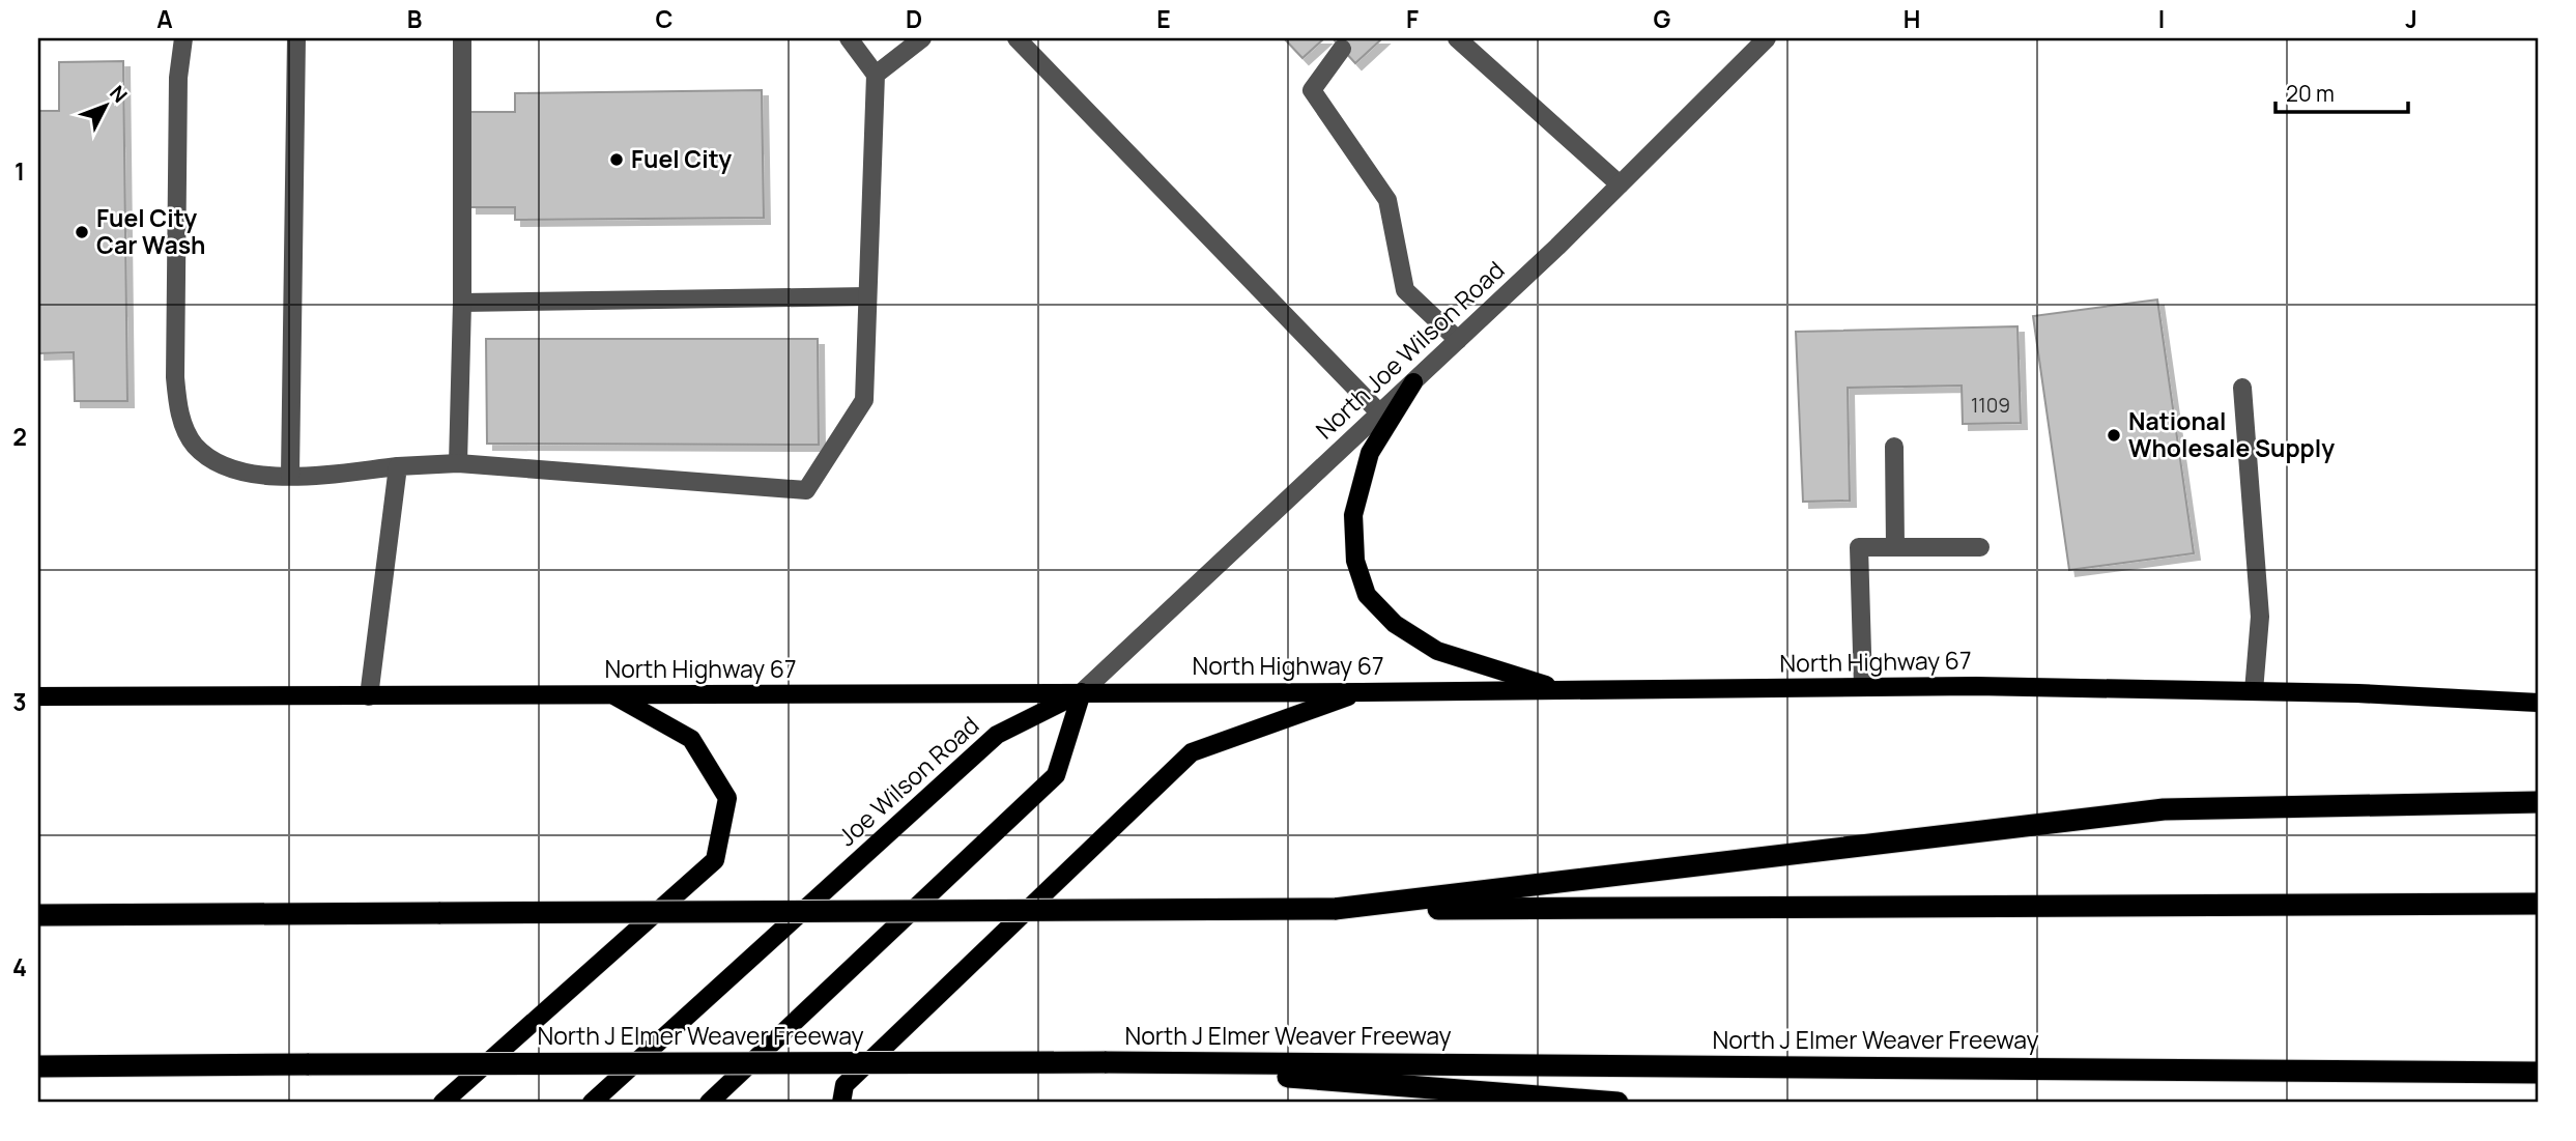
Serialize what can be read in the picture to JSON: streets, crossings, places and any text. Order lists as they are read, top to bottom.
{
  "streets": {
    "highway": ["North J Elmer Weaver Freeway"],
    "main road": ["North Highway 67", "Joe Wilson Road"],
    "street": ["North Joe Wilson Road"]
  },
  "crossings": [
    ["North Joe Wilson Road", "North Highway 67"],
    ["North Joe Wilson Road", "Joe Wilson Road"],
    ["North Highway 67", "Joe Wilson Road"]
  ],
  "places": ["Fuel City", "Fuel City Car Wash", "National Wholesale Supply"],
  "house_numbers": ["1109"],
  "scale_bar": "20 m",
  "north": "top right",
  "grid": {
    "columns": [
      "A",
      "B",
      "C",
      "D",
      "E",
      "F",
      "G",
      "H",
      "I",
      "J"
    ],
    "rows": [
      "1",
      "2",
      "3",
      "4"
    ]
  }
}
